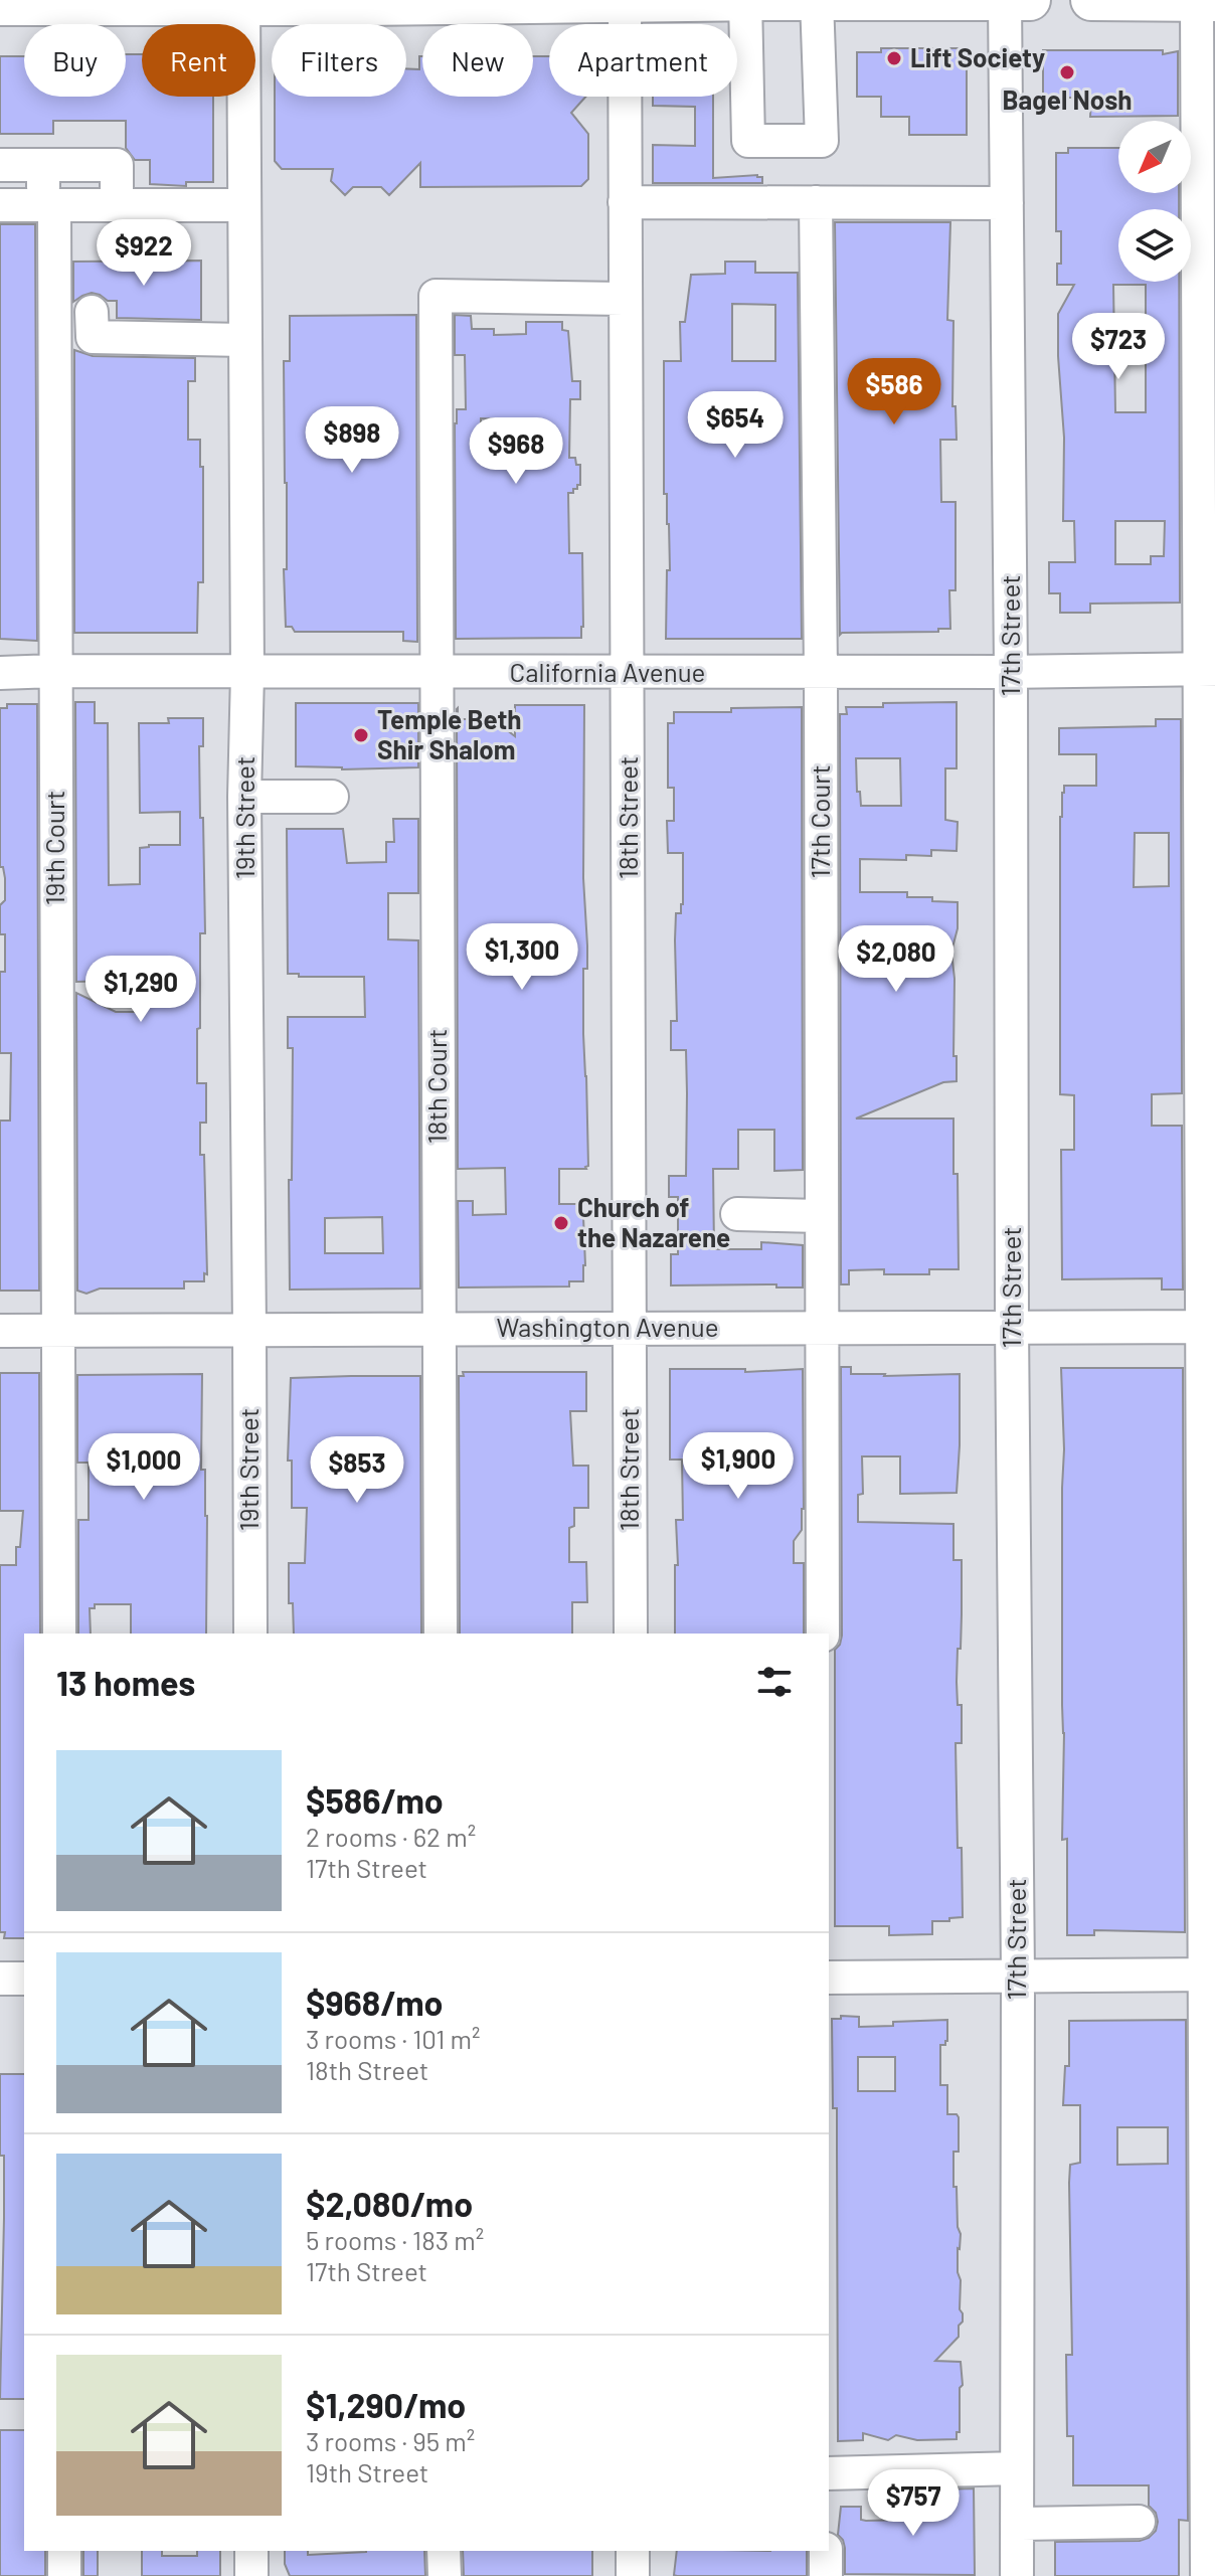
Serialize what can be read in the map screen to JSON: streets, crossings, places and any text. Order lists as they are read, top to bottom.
{
  "streets": {
    "street": [
      "17th Street",
      "California Avenue",
      "19th Street",
      "18th Street",
      "17th Court",
      "19th Court",
      "18th Court",
      "Washington Avenue"
    ]
  },
  "crossings": [
    ["17th Street", "California Avenue"],
    ["17th Street", "Washington Avenue"],
    ["California Avenue", "19th Street"],
    ["California Avenue", "18th Street"],
    ["California Avenue", "17th Court"],
    ["California Avenue", "19th Court"],
    ["California Avenue", "18th Court"],
    ["19th Street", "Washington Avenue"],
    ["18th Street", "18th Court"],
    ["18th Street", "Washington Avenue"],
    ["17th Court", "Washington Avenue"],
    ["19th Court", "Washington Avenue"],
    ["18th Court", "Washington Avenue"]
  ],
  "places": [
    "Lift Society",
    "Bagel Nosh",
    "Temple Beth Shir Shalom",
    "Church of the Nazarene"
  ],
  "north": "bottom left",
  "page": {
    "chip": [
      "Buy",
      "Rent",
      "Filters",
      "New",
      "Apartment"
    ],
    "price": [
      "$922",
      "$723",
      "$586",
      "$654",
      "$898",
      "$968",
      "$1,300",
      "$2,080",
      "$1,290",
      "$1,900",
      "$1,000",
      "$853",
      "$757"
    ],
    "heading": "13 homes",
    "list": [
      {
        "name": "$586/mo",
        "note": "2 rooms · 62 m² · 17th Street"
      },
      {
        "name": "$968/mo",
        "note": "3 rooms · 101 m² · 18th Street"
      },
      {
        "name": "$2,080/mo",
        "note": "5 rooms · 183 m² · 17th Street"
      },
      {
        "name": "$1,290/mo",
        "note": "3 rooms · 95 m² · 19th Street"
      }
    ]
  }
}
